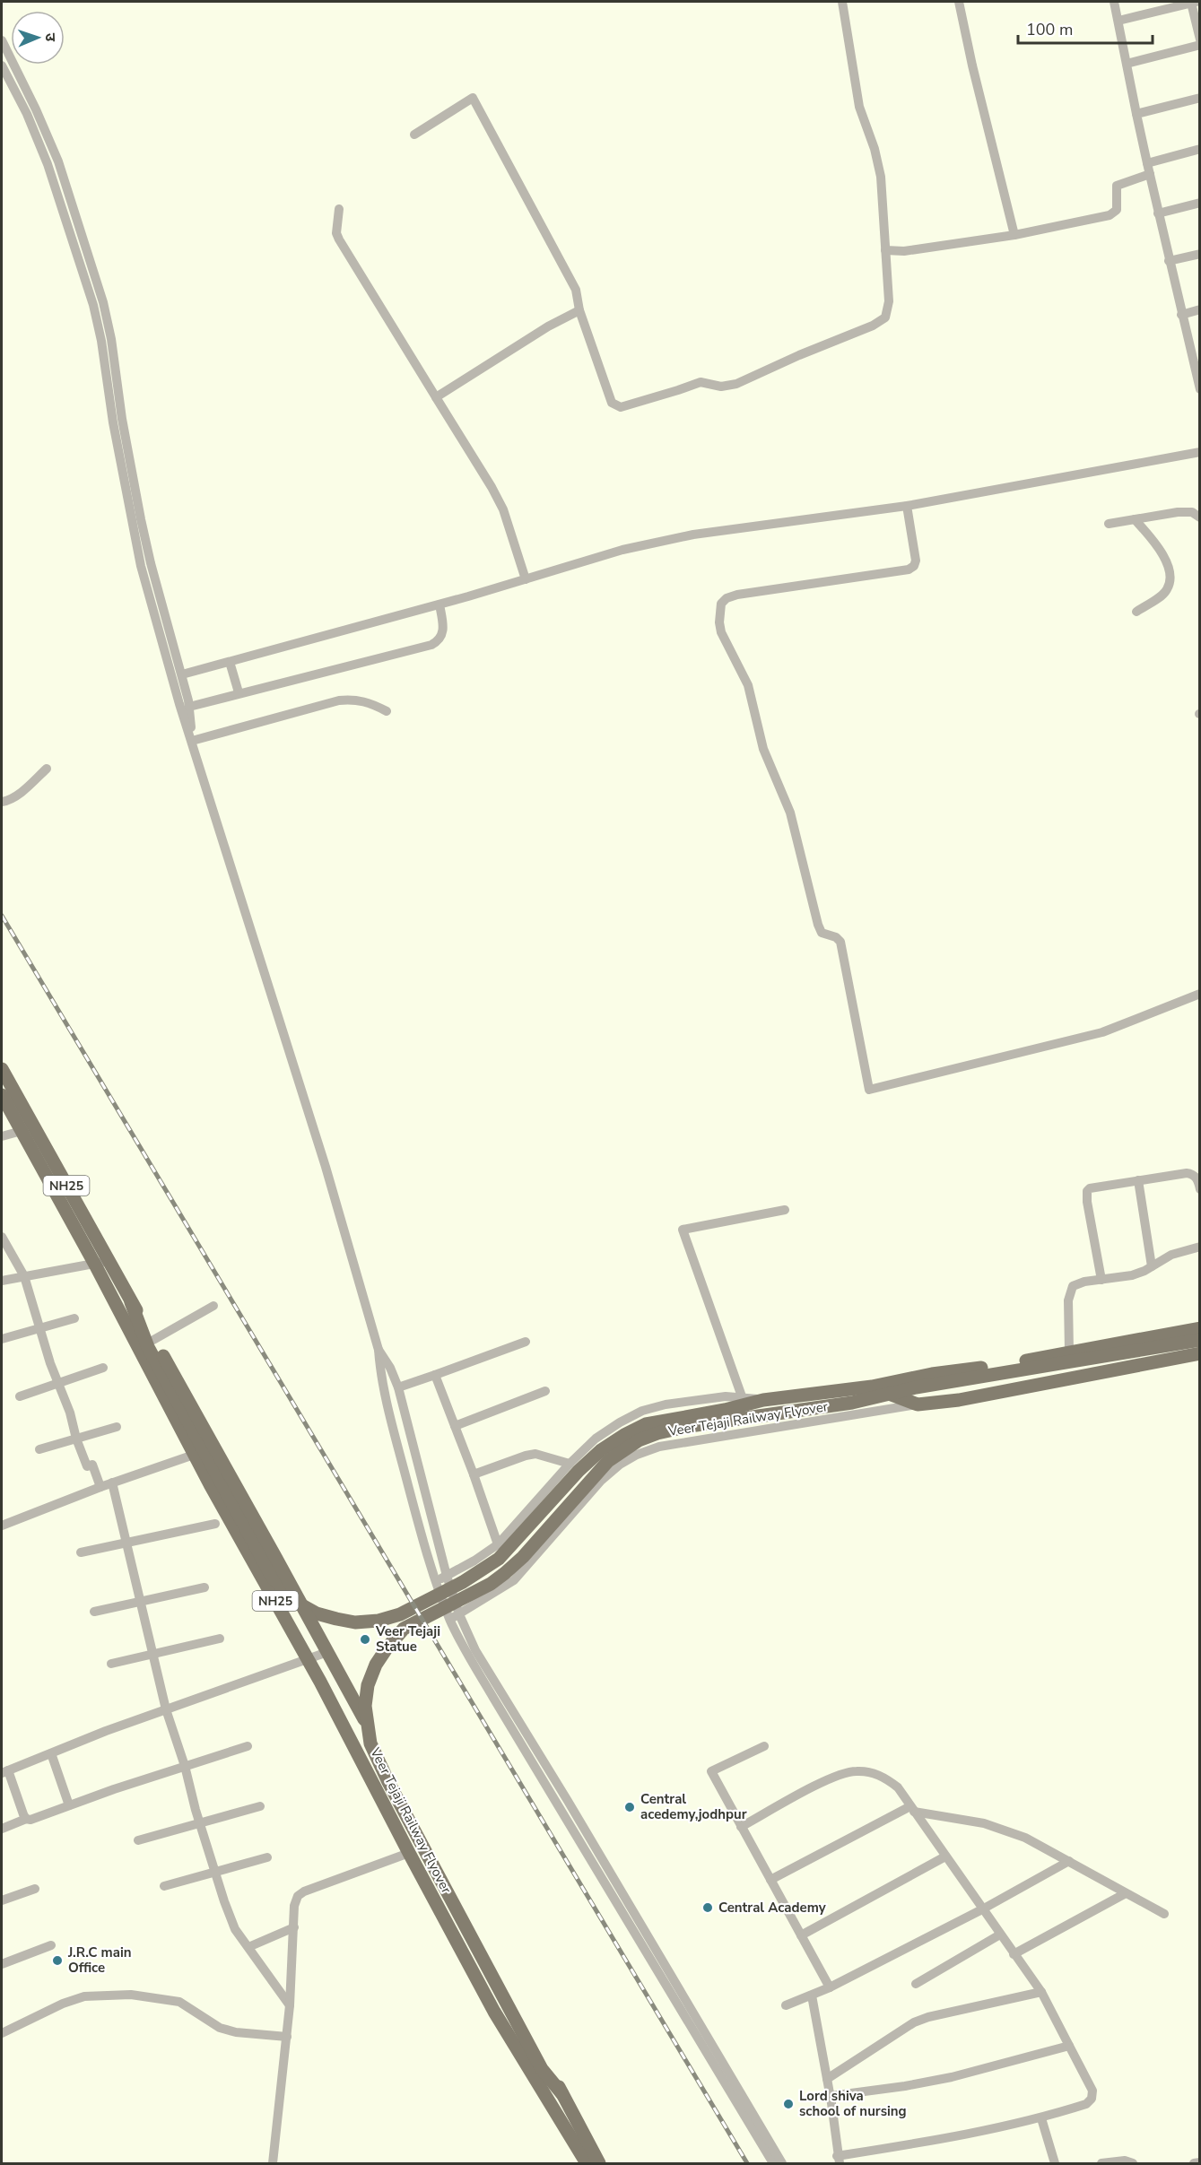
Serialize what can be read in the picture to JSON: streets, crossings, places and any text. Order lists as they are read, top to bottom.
{
  "streets": {
    "main road": ["NH25", "Veer Tejaji Railway Flyover"]
  },
  "crossings": [
    ["NH25", "Veer Tejaji Railway Flyover"]
  ],
  "places": [
    "Veer Tejaji Statue",
    "Central acedemy,jodhpur",
    "Central Academy",
    "J.R.C main Office",
    "Lord shiva school of nursing"
  ],
  "scale_bar": "100 m",
  "north": "right"
}
